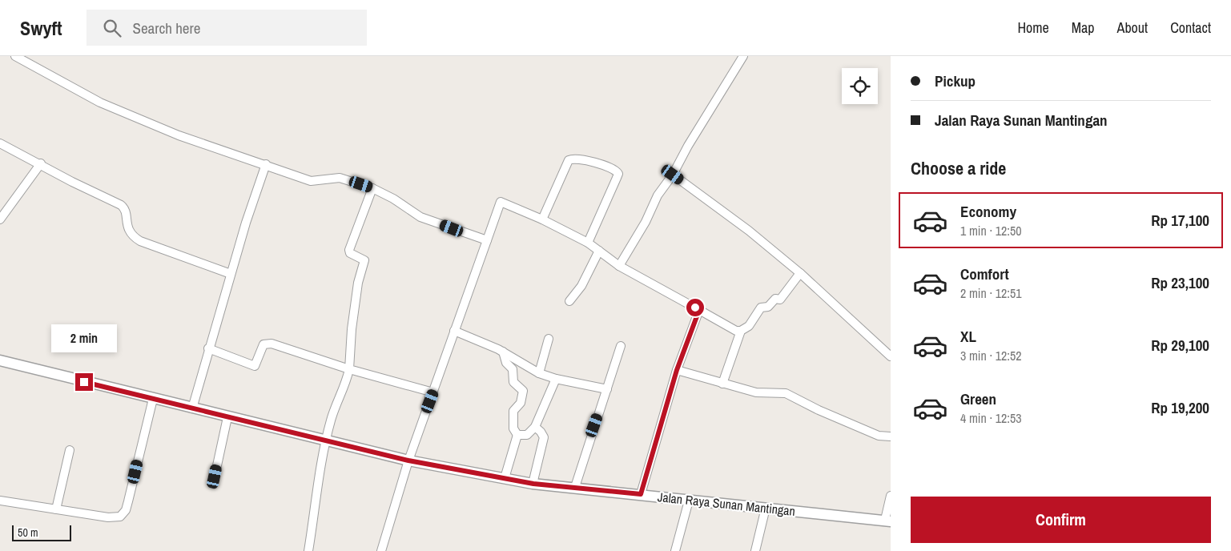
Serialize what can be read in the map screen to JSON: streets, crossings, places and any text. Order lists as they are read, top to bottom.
{
  "streets": {
    "street": ["Jalan Raya Sunan Mantingan"]
  },
  "scale_bar": "50 m",
  "page": {
    "header": "Swyft",
    "search": "Search here",
    "nav": [
      "Home",
      "Map",
      "About",
      "Contact"
    ],
    "banner": ["Pickup", "Jalan Raya Sunan Mantingan"],
    "heading": "Choose a ride",
    "list": [
      {
        "name": "Economy",
        "note": "1 min · 12:50",
        "value": "Rp 17,100"
      },
      {
        "name": "Comfort",
        "note": "2 min · 12:51",
        "value": "Rp 23,100"
      },
      {
        "name": "XL",
        "note": "3 min · 12:52",
        "value": "Rp 29,100"
      },
      {
        "name": "Green",
        "note": "4 min · 12:53",
        "value": "Rp 19,200"
      }
    ],
    "bubble": "2 min",
    "buttons": "Confirm",
    "scale": "50 m"
  }
}
